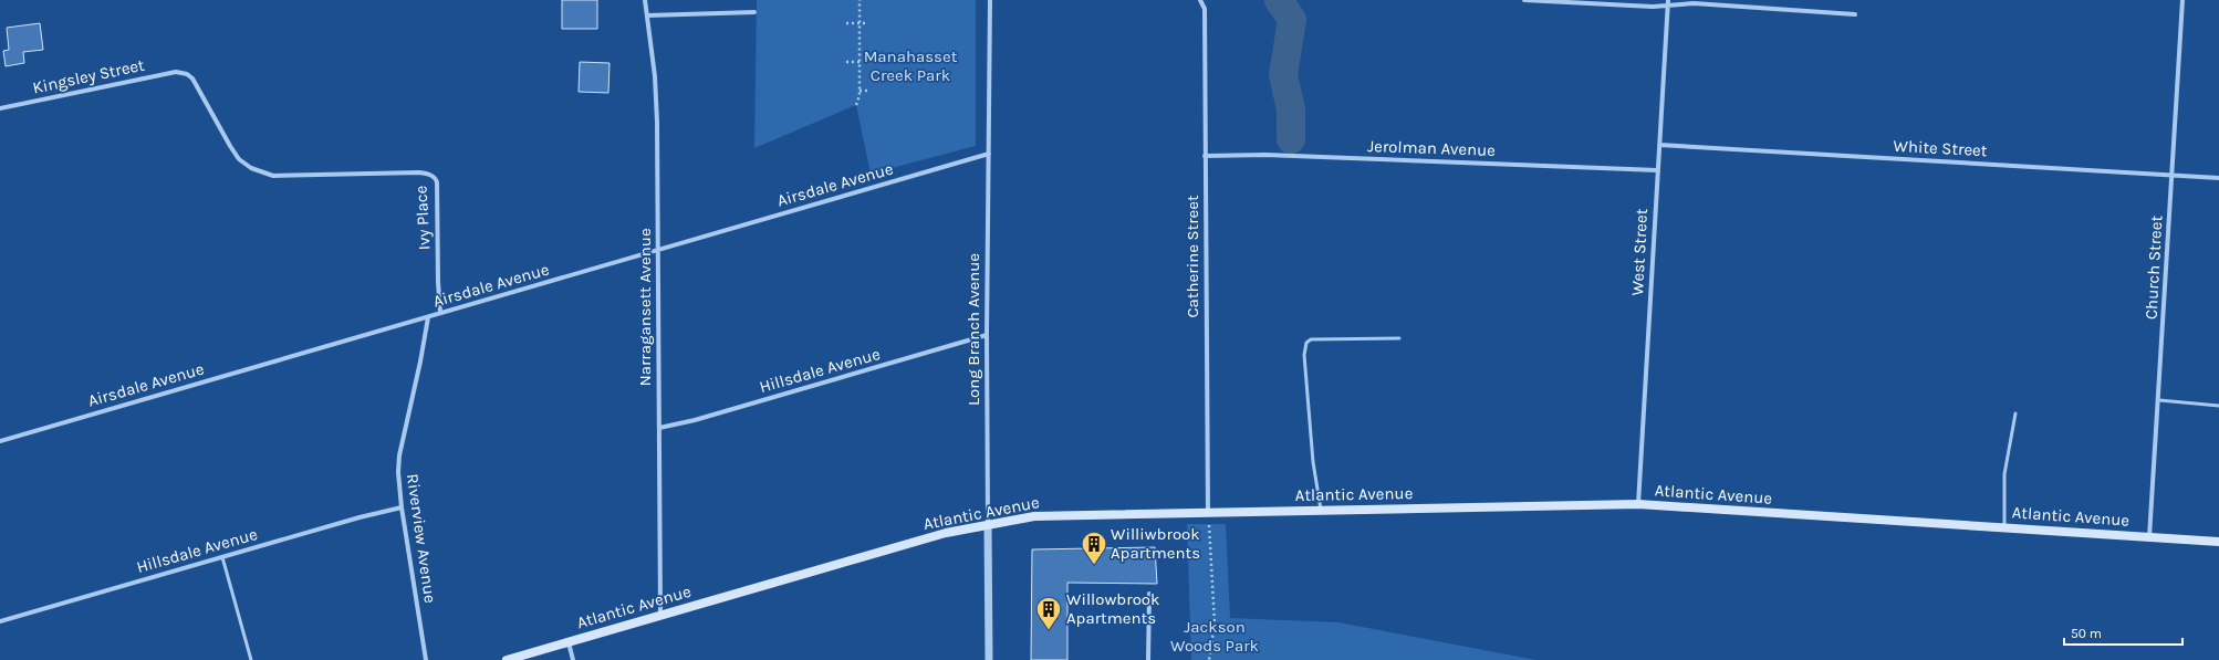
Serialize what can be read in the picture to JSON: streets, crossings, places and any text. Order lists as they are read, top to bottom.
{
  "streets": {
    "main road": ["Atlantic Avenue"],
    "street": [
      "Kingsley Street",
      "Jerolman Avenue",
      "White Street",
      "Airsdale Avenue",
      "Ivy Place",
      "West Street",
      "Catherine Street",
      "Church Street",
      "Narragansett Avenue",
      "Long Branch Avenue",
      "Hillsdale Avenue",
      "Riverview Avenue"
    ]
  },
  "crossings": [
    ["Kingsley Street", "Ivy Place"],
    ["Jerolman Avenue", "West Street"],
    ["Jerolman Avenue", "Catherine Street"],
    ["White Street", "West Street"],
    ["White Street", "Church Street"],
    ["Airsdale Avenue", "Ivy Place"],
    ["Airsdale Avenue", "Narragansett Avenue"],
    ["Airsdale Avenue", "Long Branch Avenue"],
    ["Airsdale Avenue", "Riverview Avenue"],
    ["West Street", "Atlantic Avenue"],
    ["Catherine Street", "Atlantic Avenue"],
    ["Church Street", "Atlantic Avenue"],
    ["Narragansett Avenue", "Hillsdale Avenue"],
    ["Narragansett Avenue", "Atlantic Avenue"],
    ["Long Branch Avenue", "Hillsdale Avenue"],
    ["Long Branch Avenue", "Atlantic Avenue"],
    ["Hillsdale Avenue", "Riverview Avenue"]
  ],
  "parks": ["Manahasset Creek Park", "Jackson Woods Park"],
  "places": {
    "building": ["Williwbrook Apartments", "Willowbrook Apartments"]
  },
  "scale_bar": "50 m"
}
